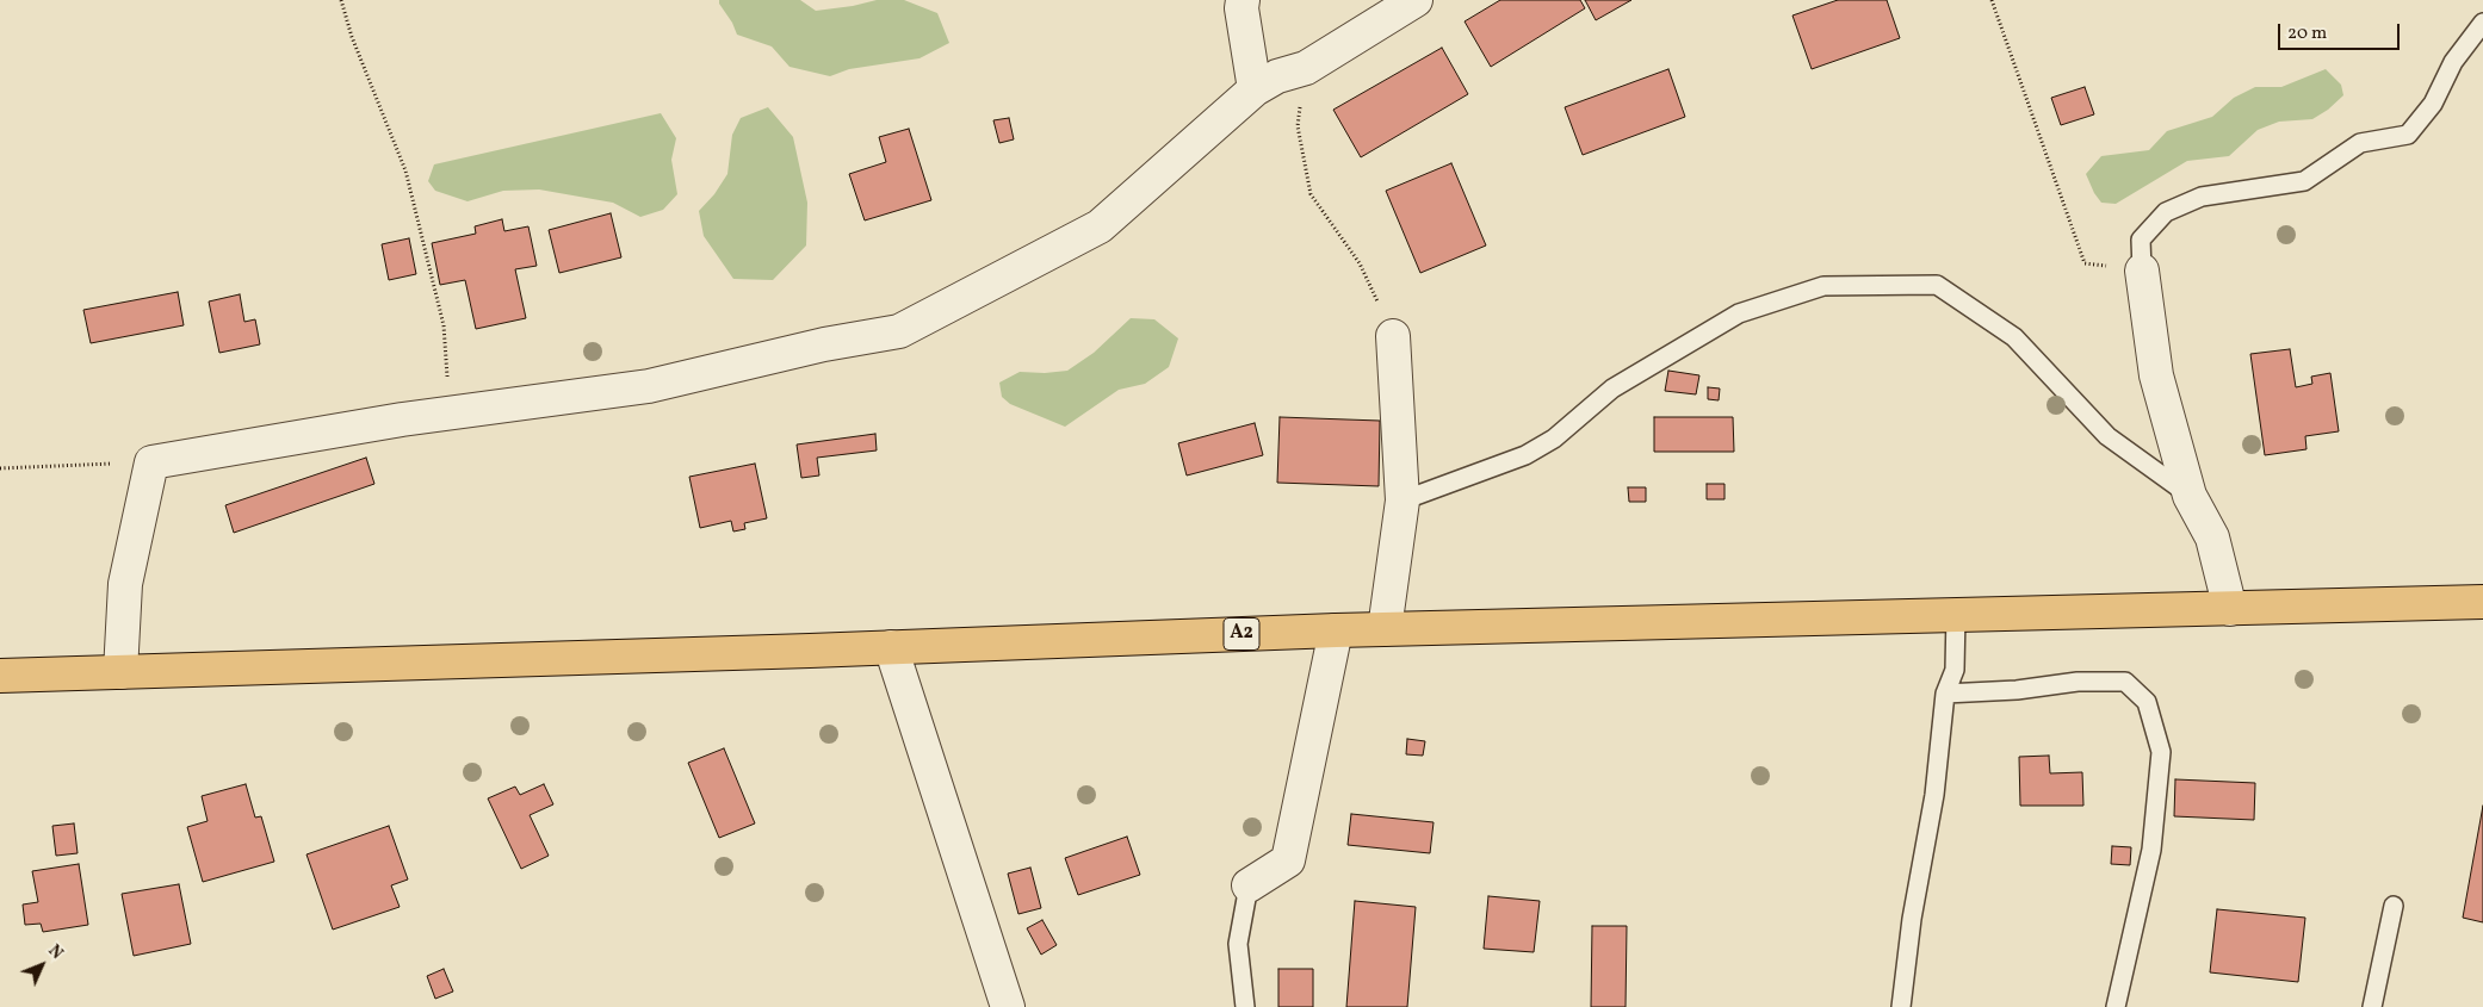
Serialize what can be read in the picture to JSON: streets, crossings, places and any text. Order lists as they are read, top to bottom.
{
  "streets": {
    "main road": ["A2"]
  },
  "scale_bar": "20 m",
  "north": "top right"
}
